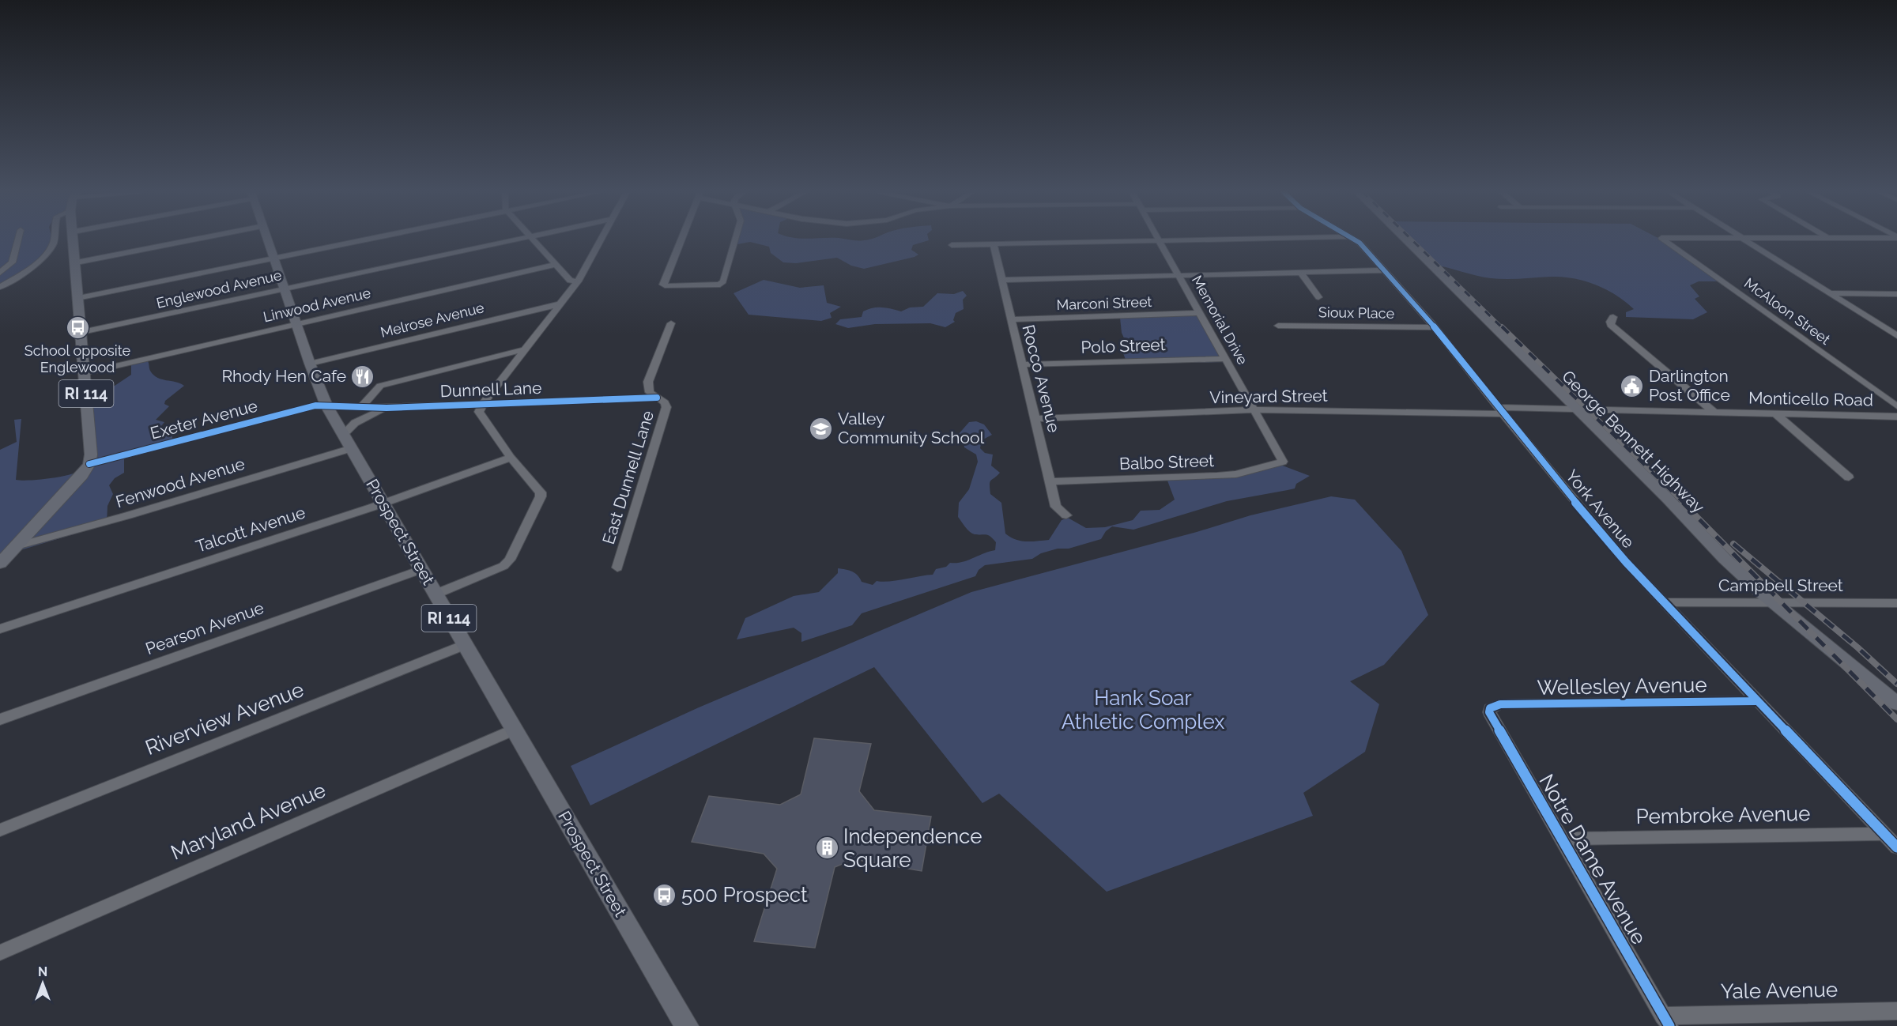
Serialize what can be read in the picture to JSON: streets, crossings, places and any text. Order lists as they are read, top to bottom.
{
  "streets": {
    "main road": ["RI 114", "George Bennett Highway", "Prospect Street"],
    "street": [
      "Englewood Avenue",
      "Marconi Street",
      "Linwood Avenue",
      "McAloon Street",
      "Sioux Place",
      "Melrose Avenue",
      "Memorial Drive",
      "Polo Street",
      "Rocco Avenue",
      "Dunnell Lane",
      "Vineyard Street",
      "Monticello Road",
      "Exeter Avenue",
      "Balbo Street",
      "East Dunnell Lane",
      "Fenwood Avenue",
      "York Avenue",
      "Talcott Avenue",
      "Campbell Street",
      "Pearson Avenue",
      "Wellesley Avenue",
      "Riverview Avenue",
      "Pembroke Avenue",
      "Maryland Avenue",
      "Notre Dame Avenue",
      "Yale Avenue"
    ]
  },
  "crossings": [
    ["Englewood Avenue", "RI 114"],
    ["Englewood Avenue", "Prospect Street"],
    ["Marconi Street", "Memorial Drive"],
    ["Marconi Street", "Rocco Avenue"],
    ["Linwood Avenue", "RI 114"],
    ["Linwood Avenue", "Prospect Street"],
    ["Sioux Place", "York Avenue"],
    ["Melrose Avenue", "Prospect Street"],
    ["Memorial Drive", "Polo Street"],
    ["Memorial Drive", "Vineyard Street"],
    ["Memorial Drive", "Balbo Street"],
    ["Polo Street", "Rocco Avenue"],
    ["Rocco Avenue", "Vineyard Street"],
    ["Rocco Avenue", "Balbo Street"],
    ["Dunnell Lane", "Exeter Avenue"],
    ["Dunnell Lane", "East Dunnell Lane"],
    ["Dunnell Lane", "Prospect Street"],
    ["RI 114", "Exeter Avenue"],
    ["Vineyard Street", "Monticello Road"],
    ["Vineyard Street", "York Avenue"],
    ["Monticello Road", "George Bennett Highway"],
    ["Monticello Road", "York Avenue"],
    ["Exeter Avenue", "Prospect Street"],
    ["George Bennett Highway", "Campbell Street"],
    ["Fenwood Avenue", "Prospect Street"],
    ["York Avenue", "Campbell Street"],
    ["York Avenue", "Wellesley Avenue"],
    ["York Avenue", "Pembroke Avenue"],
    ["Talcott Avenue", "Prospect Street"],
    ["Prospect Street", "Pearson Avenue"],
    ["Prospect Street", "Riverview Avenue"],
    ["Prospect Street", "Maryland Avenue"],
    ["Wellesley Avenue", "Notre Dame Avenue"],
    ["Pembroke Avenue", "Notre Dame Avenue"],
    ["Notre Dame Avenue", "Yale Avenue"]
  ],
  "parks": ["Hank Soar Athletic Complex"],
  "places": {
    "bus stop": ["School opposite Englewood", "500 Prospect"],
    "restaurant": ["Rhody Hen Cafe"],
    "public building": ["Darlington Post Office"],
    "school or university": ["Valley Community School"],
    "building": ["Independence Square"]
  },
  "north": "top"
}
